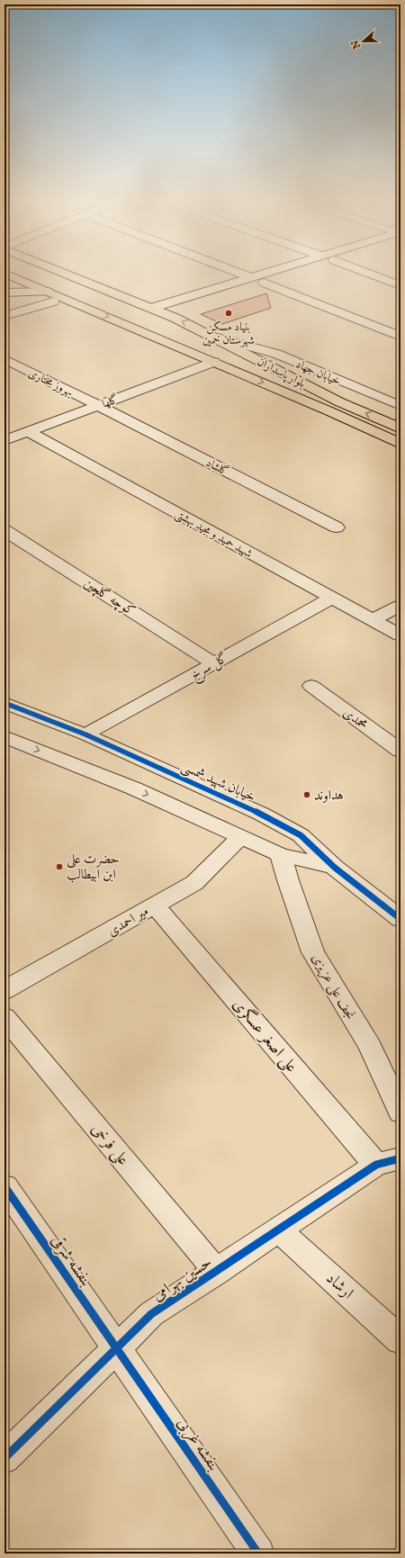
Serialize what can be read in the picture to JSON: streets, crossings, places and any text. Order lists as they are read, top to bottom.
{
  "streets": {
    "main road": ["بلوار پاسداران"],
    "street": [
      "خیابان جهاد",
      "بهروز مختاری",
      "گلها",
      "گلشاد",
      "شهید حمید و مجید بهشتی",
      "کوچه گلچین",
      "گل سرخ",
      "محمدی",
      "خیابان شهید شمسی",
      "میر احمدی",
      "نجف علی عزیزی",
      "علی اصغر عسگری",
      "علی فرخی",
      "بنفشه شرقی",
      "حسین بهرامی",
      "ارشاد",
      "بنفشه غربی"
    ]
  },
  "crossings": [
    ["بلوار پاسداران", "خیابان جهاد"],
    ["بلوار پاسداران", "گلها"],
    ["بهروز مختاری", "گلها"],
    ["بهروز مختاری", "گلشاد"],
    ["گلها", "گلشاد"],
    ["گلها", "شهید حمید و مجید بهشتی"],
    ["شهید حمید و مجید بهشتی", "گل سرخ"],
    ["کوچه گلچین", "گل سرخ"],
    ["گل سرخ", "خیابان شهید شمسی"],
    ["خیابان شهید شمسی", "میر احمدی"],
    ["خیابان شهید شمسی", "نجف علی عزیزی"],
    ["میر احمدی", "علی اصغر عسگری"],
    ["علی اصغر عسگری", "حسین بهرامی"],
    ["علی فرخی", "حسین بهرامی"],
    ["بنفشه شرقی", "حسین بهرامی"],
    ["بنفشه شرقی", "بنفشه غربی"],
    ["حسین بهرامی", "ارشاد"],
    ["حسین بهرامی", "بنفشه غربی"]
  ],
  "places": ["بنیاد مسکن شهرستان خمین", "هداوند", "حضرت علی ابن ابیطالب"],
  "north": "left"
}
